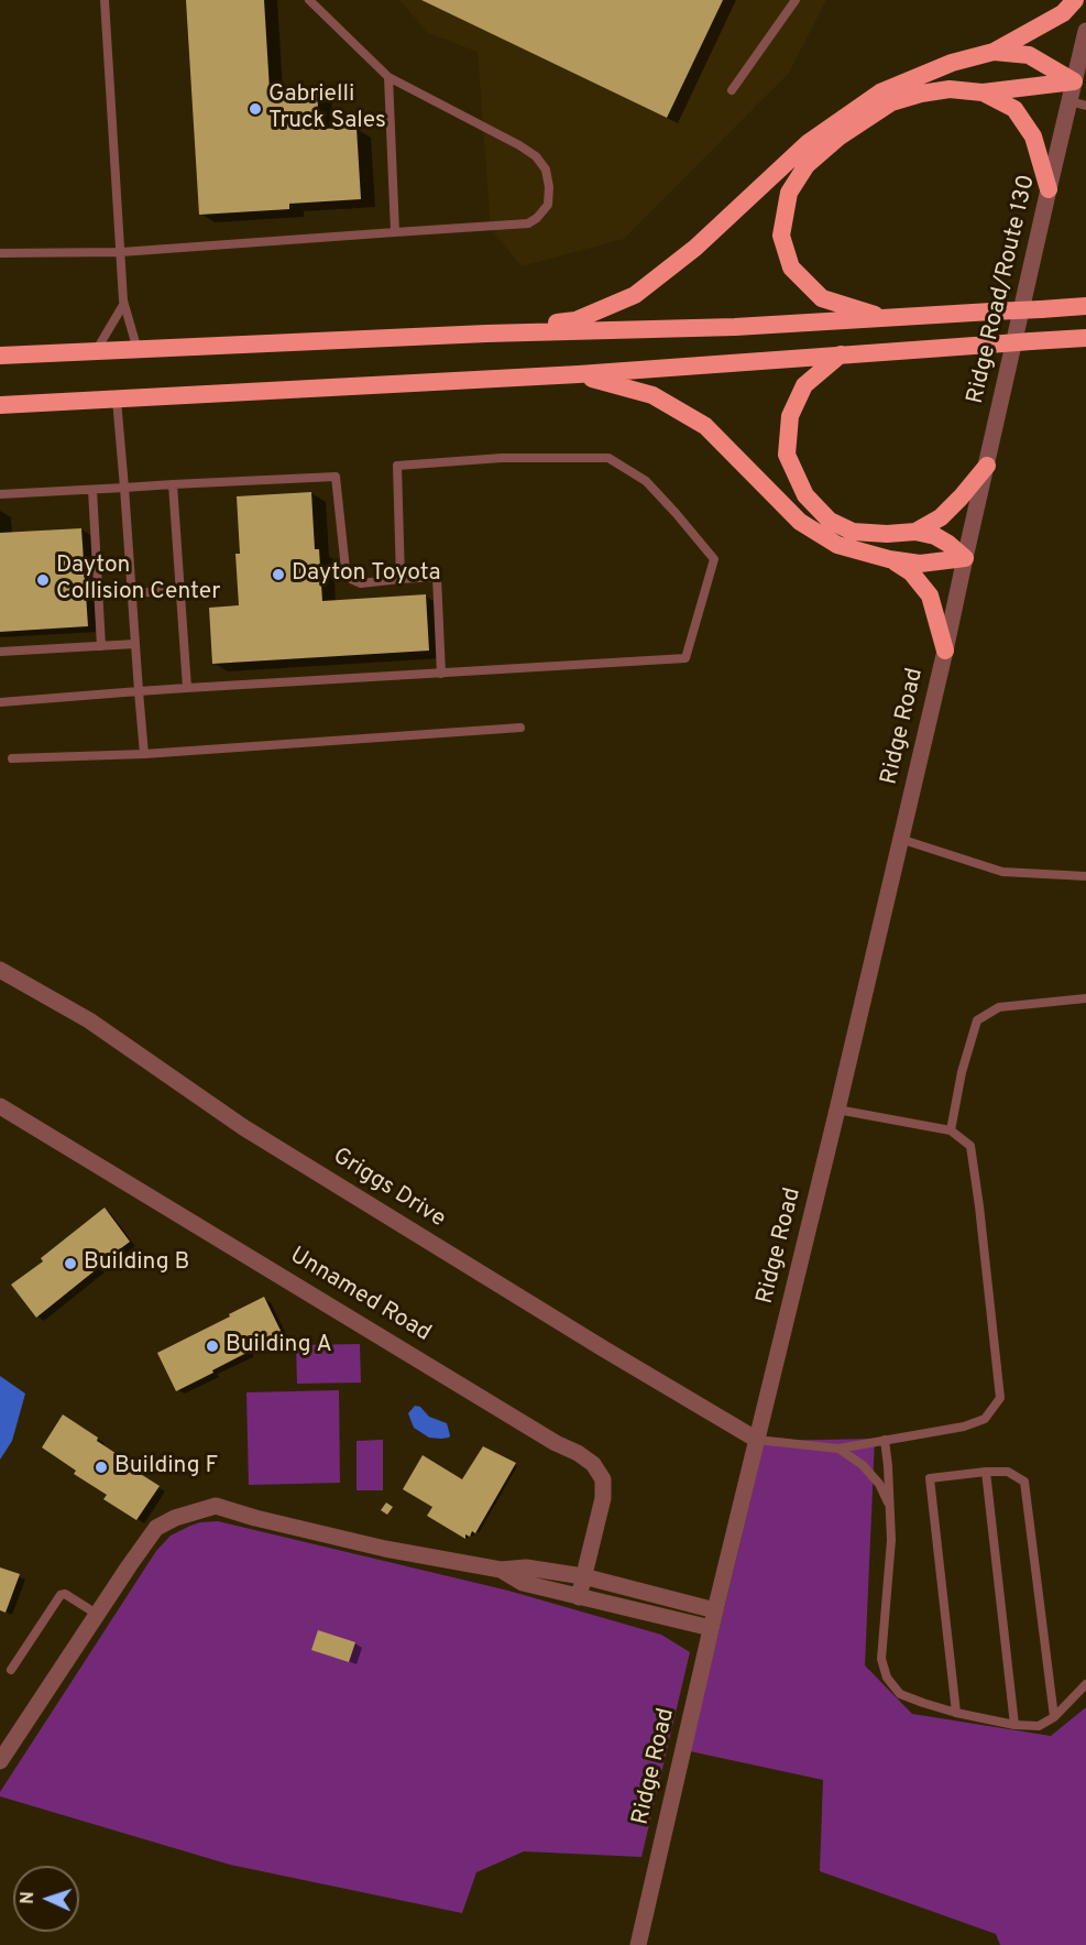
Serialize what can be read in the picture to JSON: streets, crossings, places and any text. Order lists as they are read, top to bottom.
{
  "streets": {
    "street": [
      "Ridge Road/Route 130",
      "Ridge Road",
      "Griggs Drive",
      "Unnamed Road"
    ]
  },
  "crossings": [
    ["Ridge Road/Route 130", "Ridge Road"],
    ["Ridge Road", "Griggs Drive"]
  ],
  "places": [
    "Gabrielli Truck Sales",
    "Dayton Toyota",
    "Dayton Collision Center",
    "Building B",
    "Building A",
    "Building F"
  ],
  "north": "left"
}
